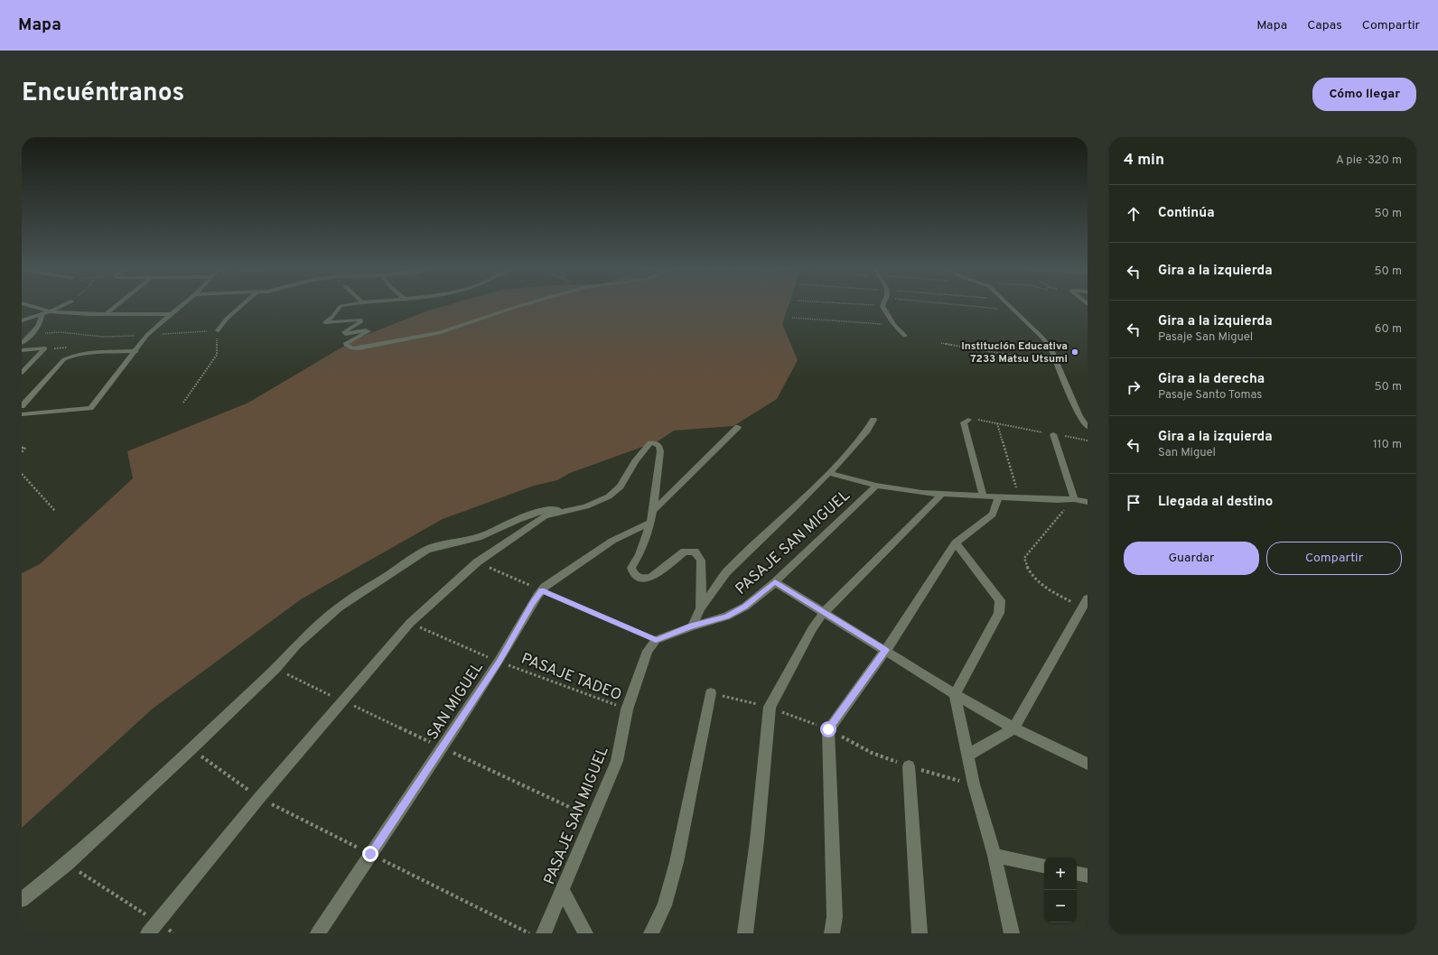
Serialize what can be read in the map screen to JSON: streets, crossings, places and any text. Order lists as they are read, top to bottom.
{
  "streets": {
    "street": ["PASAJE SAN MIGUEL", "SAN MIGUEL"],
    "path": ["PASAJE TADEO"]
  },
  "crossings": [
    ["PASAJE SAN MIGUEL", "PASAJE TADEO"],
    ["PASAJE TADEO", "SAN MIGUEL"]
  ],
  "places": ["Institución Educativa 7233 Matsu Utsumi"],
  "page": {
    "header": "Mapa",
    "nav": ["Mapa", "Capas", "Compartir"],
    "title": "Encuéntranos",
    "buttons": [
      "Cómo llegar",
      ["Guardar", "Compartir"]
    ],
    "heading": ["4 min", "A pie · 320 m"],
    "list": [
      ["Continúa", "50 m"],
      ["Gira a la izquierda", "50 m"],
      ["Gira a la izquierda", "Pasaje San Miguel", "60 m"],
      ["Gira a la derecha", "Pasaje Santo Tomas", "50 m"],
      ["Gira a la izquierda", "San Miguel", "110 m"],
      "Llegada al destino"
    ],
    "map_buttons": ["+", "−"]
  }
}
